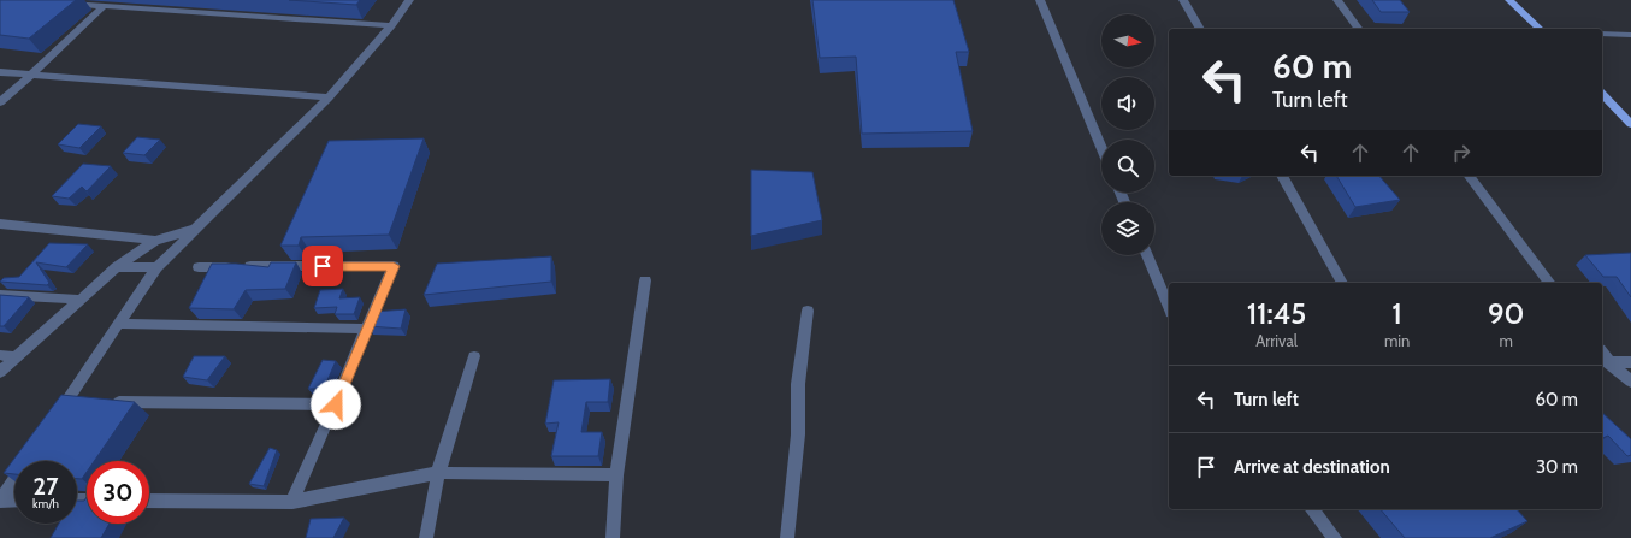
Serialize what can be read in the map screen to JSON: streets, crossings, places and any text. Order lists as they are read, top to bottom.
{
  "north": "right",
  "page": {
    "turn": ["60 m", "Turn left"],
    "eta": [
      "11:45",
      "Arrival",
      "1",
      "min",
      "90",
      "m"
    ],
    "list": [
      {
        "name": "Turn left",
        "value": "60 m"
      },
      {
        "name": "Arrive at destination",
        "value": "30 m"
      }
    ],
    "speed": "27 km/h",
    "limit": "30"
  }
}
